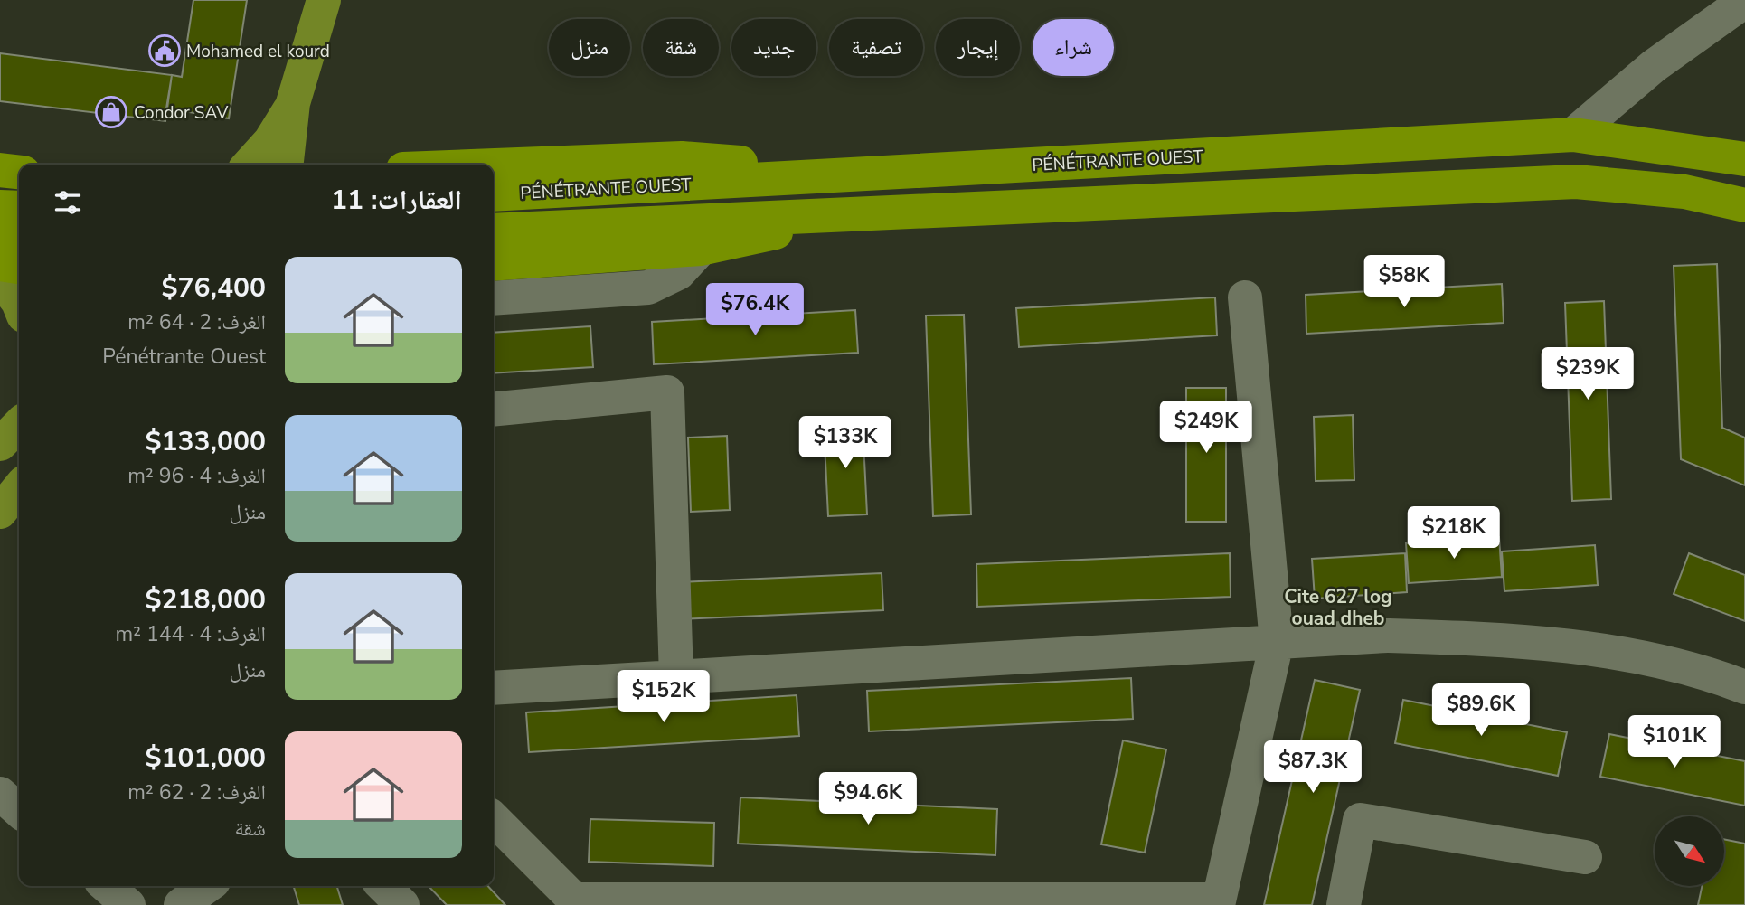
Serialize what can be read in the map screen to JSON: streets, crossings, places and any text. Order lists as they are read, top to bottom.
{
  "streets": {
    "highway": ["PÉNÉTRANTE OUEST"]
  },
  "districts": ["Cite 627 log ouad dheb"],
  "places": {
    "public building": ["Mohamed el kourd"],
    "shop": ["Condor SAV"]
  },
  "north": "bottom right",
  "page": {
    "chip": [
      "شراء",
      "إيجار",
      "تصفية",
      "جديد",
      "شقة",
      "منزل"
    ],
    "heading": "العقارات: 11",
    "list": [
      {
        "name": "$76,400",
        "note": "الغرف: 2 · 64 m² · Pénétrante Ouest"
      },
      {
        "name": "$133,000",
        "note": "الغرف: 4 · 96 m² · منزل"
      },
      {
        "name": "$218,000",
        "note": "الغرف: 4 · 144 m² · منزل"
      },
      {
        "name": "$101,000",
        "note": "الغرف: 2 · 62 m² · شقة"
      }
    ],
    "price": [
      "$58K",
      "$76.4K",
      "$239K",
      "$249K",
      "$133K",
      "$218K",
      "$152K",
      "$89.6K",
      "$101K",
      "$87.3K",
      "$94.6K"
    ]
  }
}
